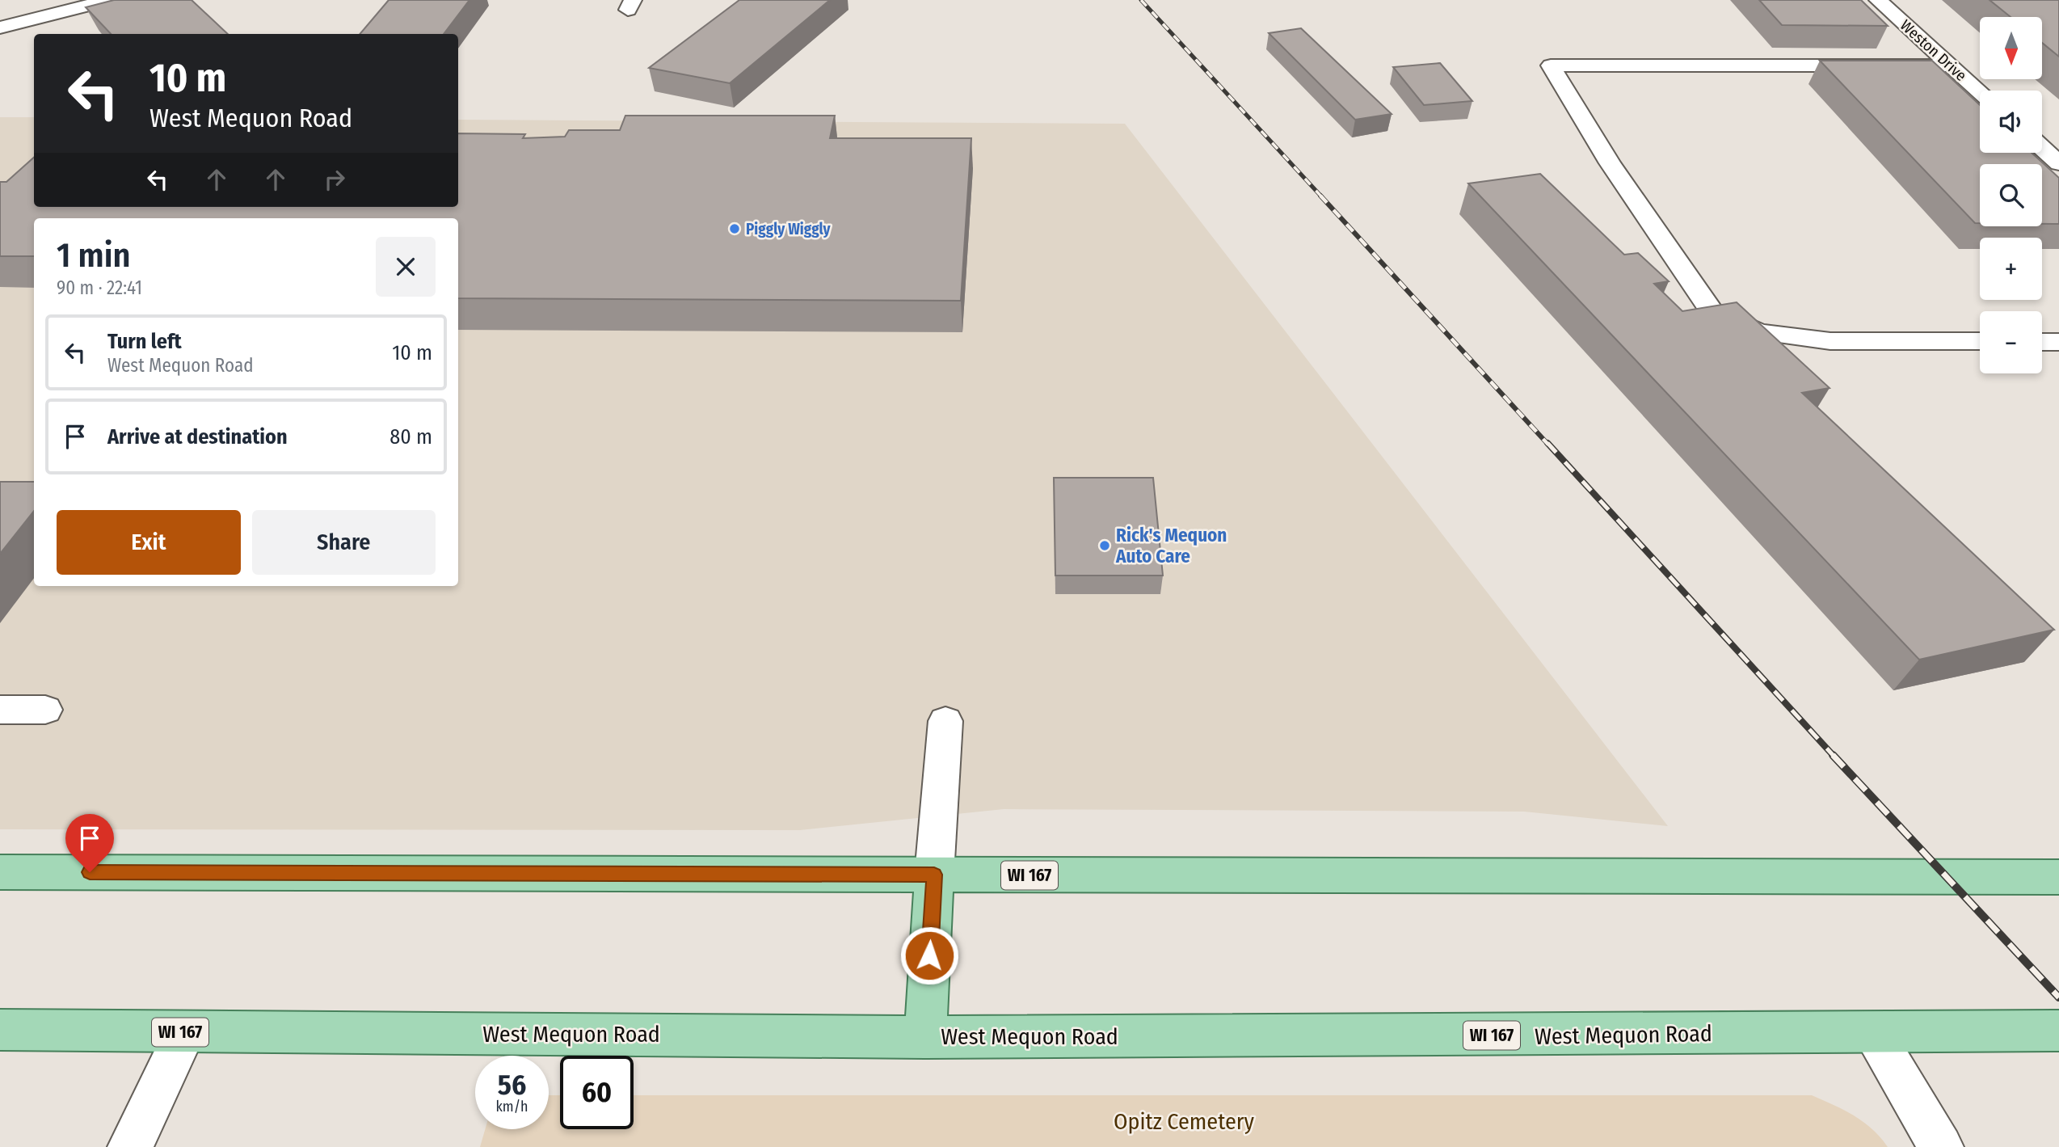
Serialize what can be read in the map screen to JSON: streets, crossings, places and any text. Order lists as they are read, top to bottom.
{
  "streets": {
    "main road": ["WI 167", "West Mequon Road"],
    "street": ["Weston Drive"]
  },
  "parks": ["Opitz Cemetery"],
  "places": ["Piggly Wiggly", "Rick's Mequon Auto Care"],
  "north": "bottom",
  "page": {
    "map_buttons": ["+", "−"],
    "turn": ["10 m", "West Mequon Road"],
    "heading": ["1 min", "90 m · 22:41"],
    "list": [
      {
        "name": "Turn left",
        "note": "West Mequon Road",
        "value": "10 m"
      },
      {
        "name": "Arrive at destination",
        "value": "80 m"
      }
    ],
    "buttons": ["Exit", "Share"],
    "speed": "56 km/h",
    "limit": "60"
  }
}
